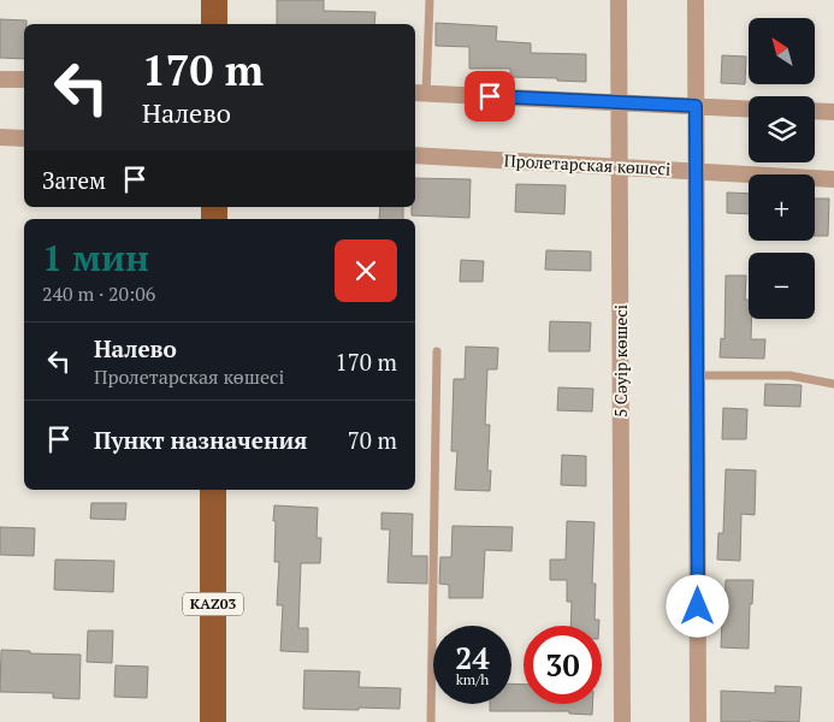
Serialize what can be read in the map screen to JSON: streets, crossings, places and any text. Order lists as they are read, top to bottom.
{
  "streets": {
    "main road": ["KАZ03"],
    "street": ["Пролетарская көшесі", "5 Сәуір көшесі"]
  },
  "crossings": [
    ["Пролетарская көшесі", "5 Сәуір көшесі"]
  ],
  "north": "top left",
  "page": {
    "map_buttons": ["+", "−"],
    "turn": ["170 m", "Налево"],
    "then": "Затем",
    "heading": ["1 мин", "240 m · 20:06"],
    "list": [
      {
        "name": "Налево",
        "note": "Пролетарская көшесі",
        "value": "170 m"
      },
      {
        "name": "Пункт назначения",
        "value": "70 m"
      }
    ],
    "speed": "24 km/h",
    "limit": "30"
  }
}
